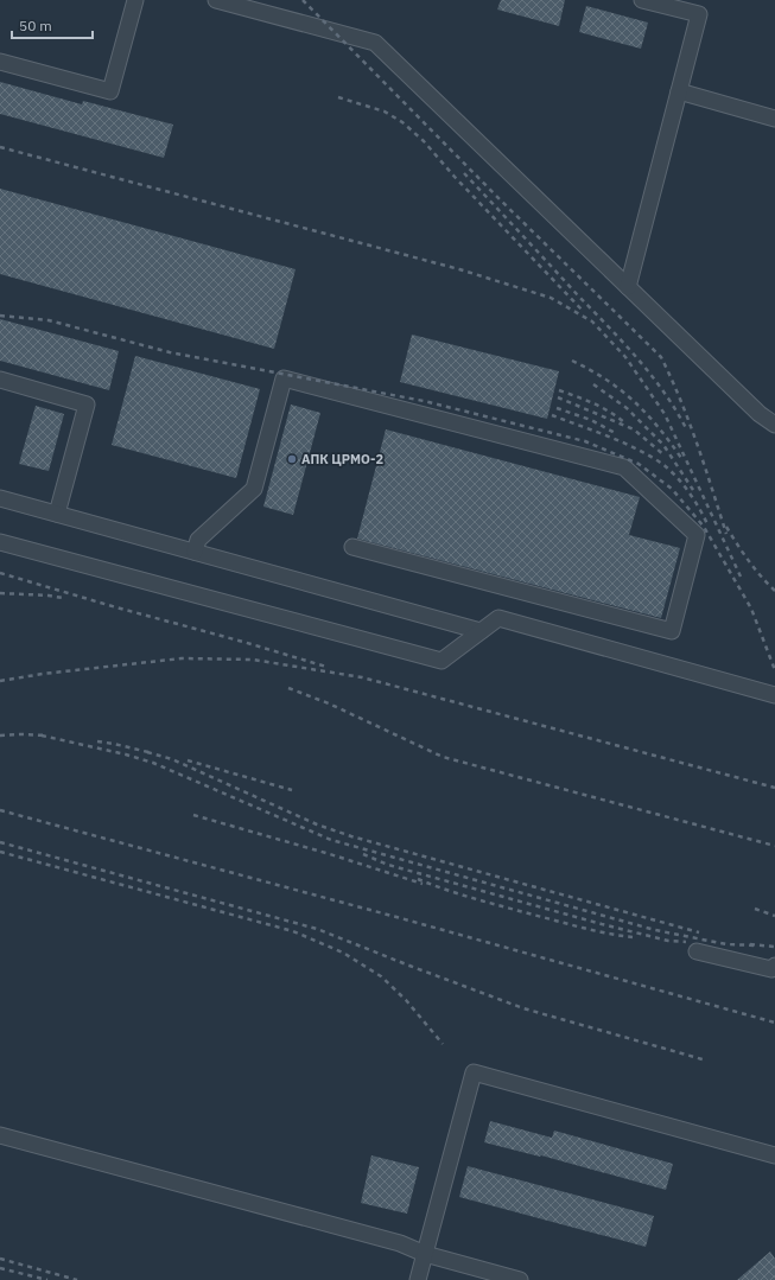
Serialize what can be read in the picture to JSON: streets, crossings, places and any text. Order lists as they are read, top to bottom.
{
  "places": ["АПК ЦРМО-2"],
  "scale_bar": "50 m"
}
